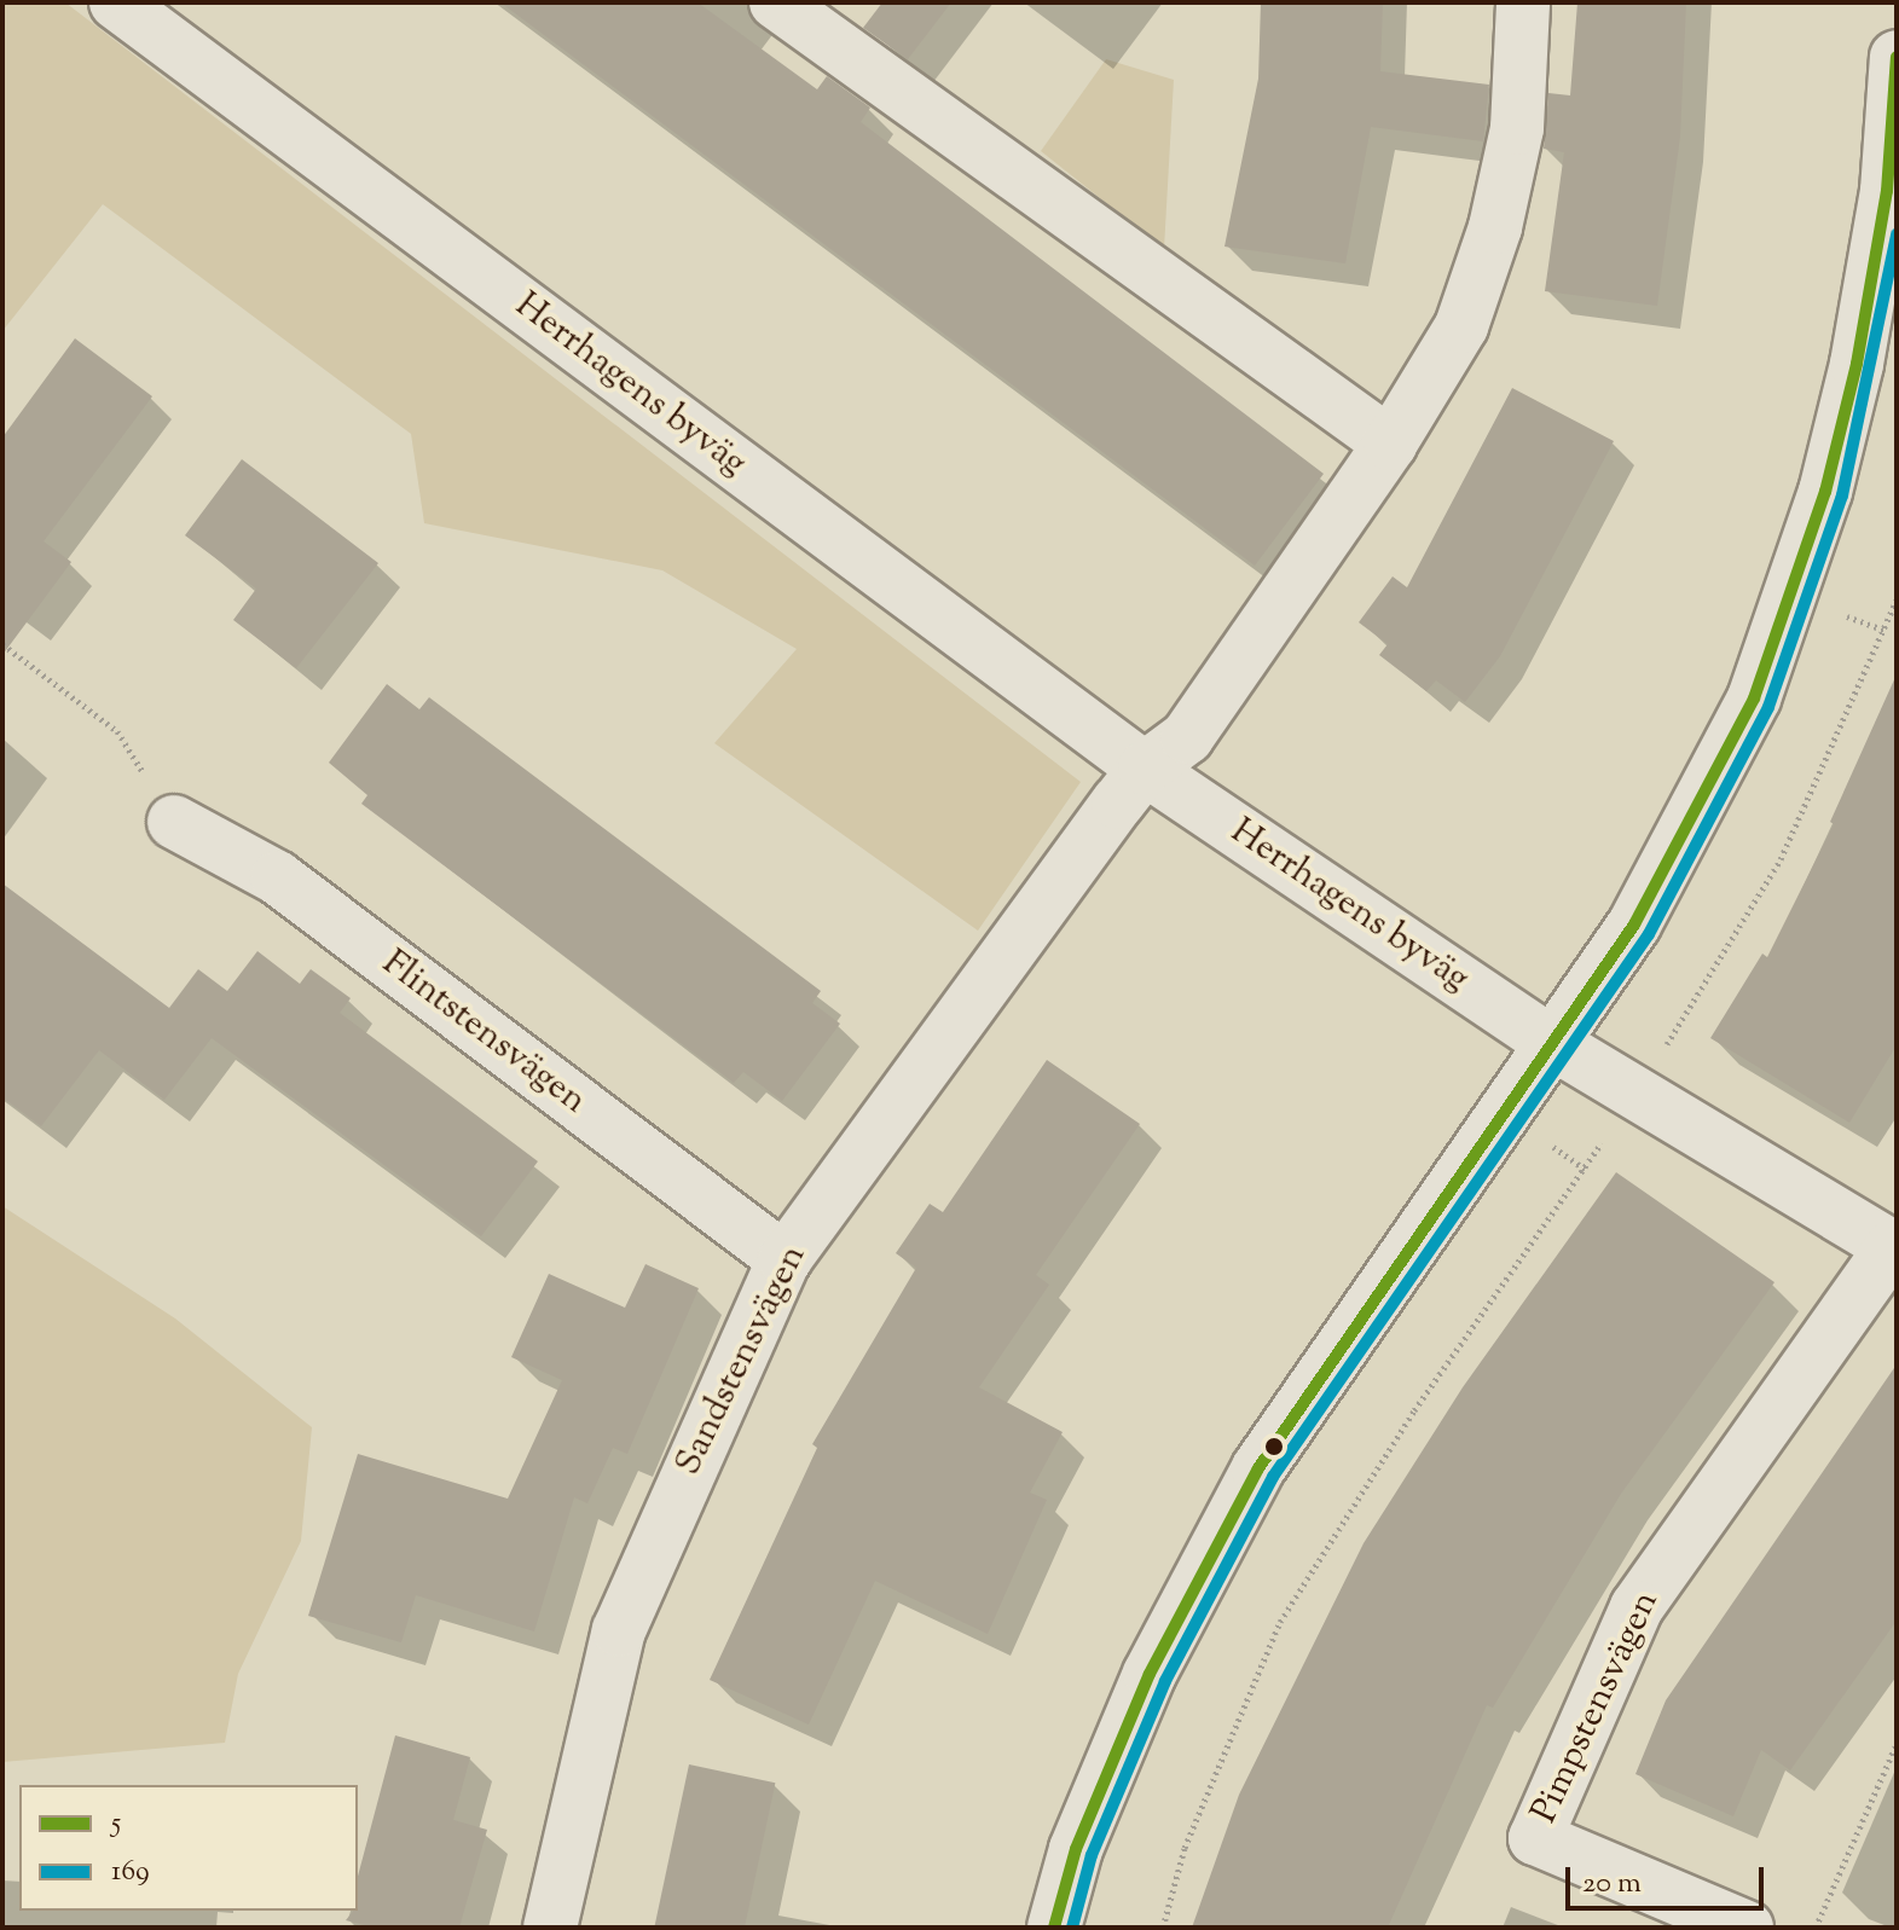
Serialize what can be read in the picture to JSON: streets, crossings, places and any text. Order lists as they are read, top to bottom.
{
  "streets": {
    "street": [
      "Herrhagens byväg",
      "Flintstensvägen",
      "Sandstensvägen",
      "Pimpstensvägen"
    ]
  },
  "crossings": [
    ["Herrhagens byväg", "Sandstensvägen"],
    ["Herrhagens byväg", "Pimpstensvägen"],
    ["Flintstensvägen", "Sandstensvägen"]
  ],
  "lines": ["transit line 5", "transit line 169"],
  "legend": ["5", "169"],
  "scale_bar": "20 m"
}
